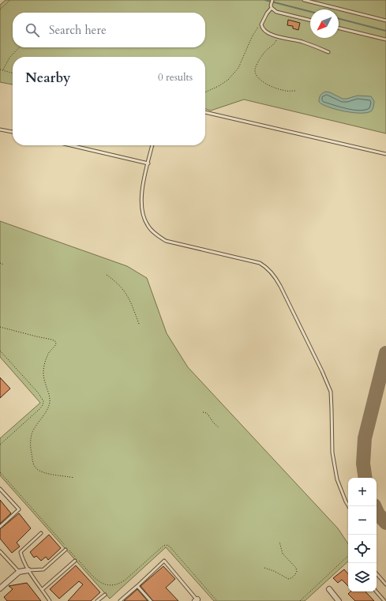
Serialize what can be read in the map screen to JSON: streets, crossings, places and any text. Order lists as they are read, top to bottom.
{
  "north": "bottom left",
  "page": {
    "search": "Search here",
    "heading": ["Nearby", "0 results"],
    "map_buttons": ["+", "−"]
  }
}
